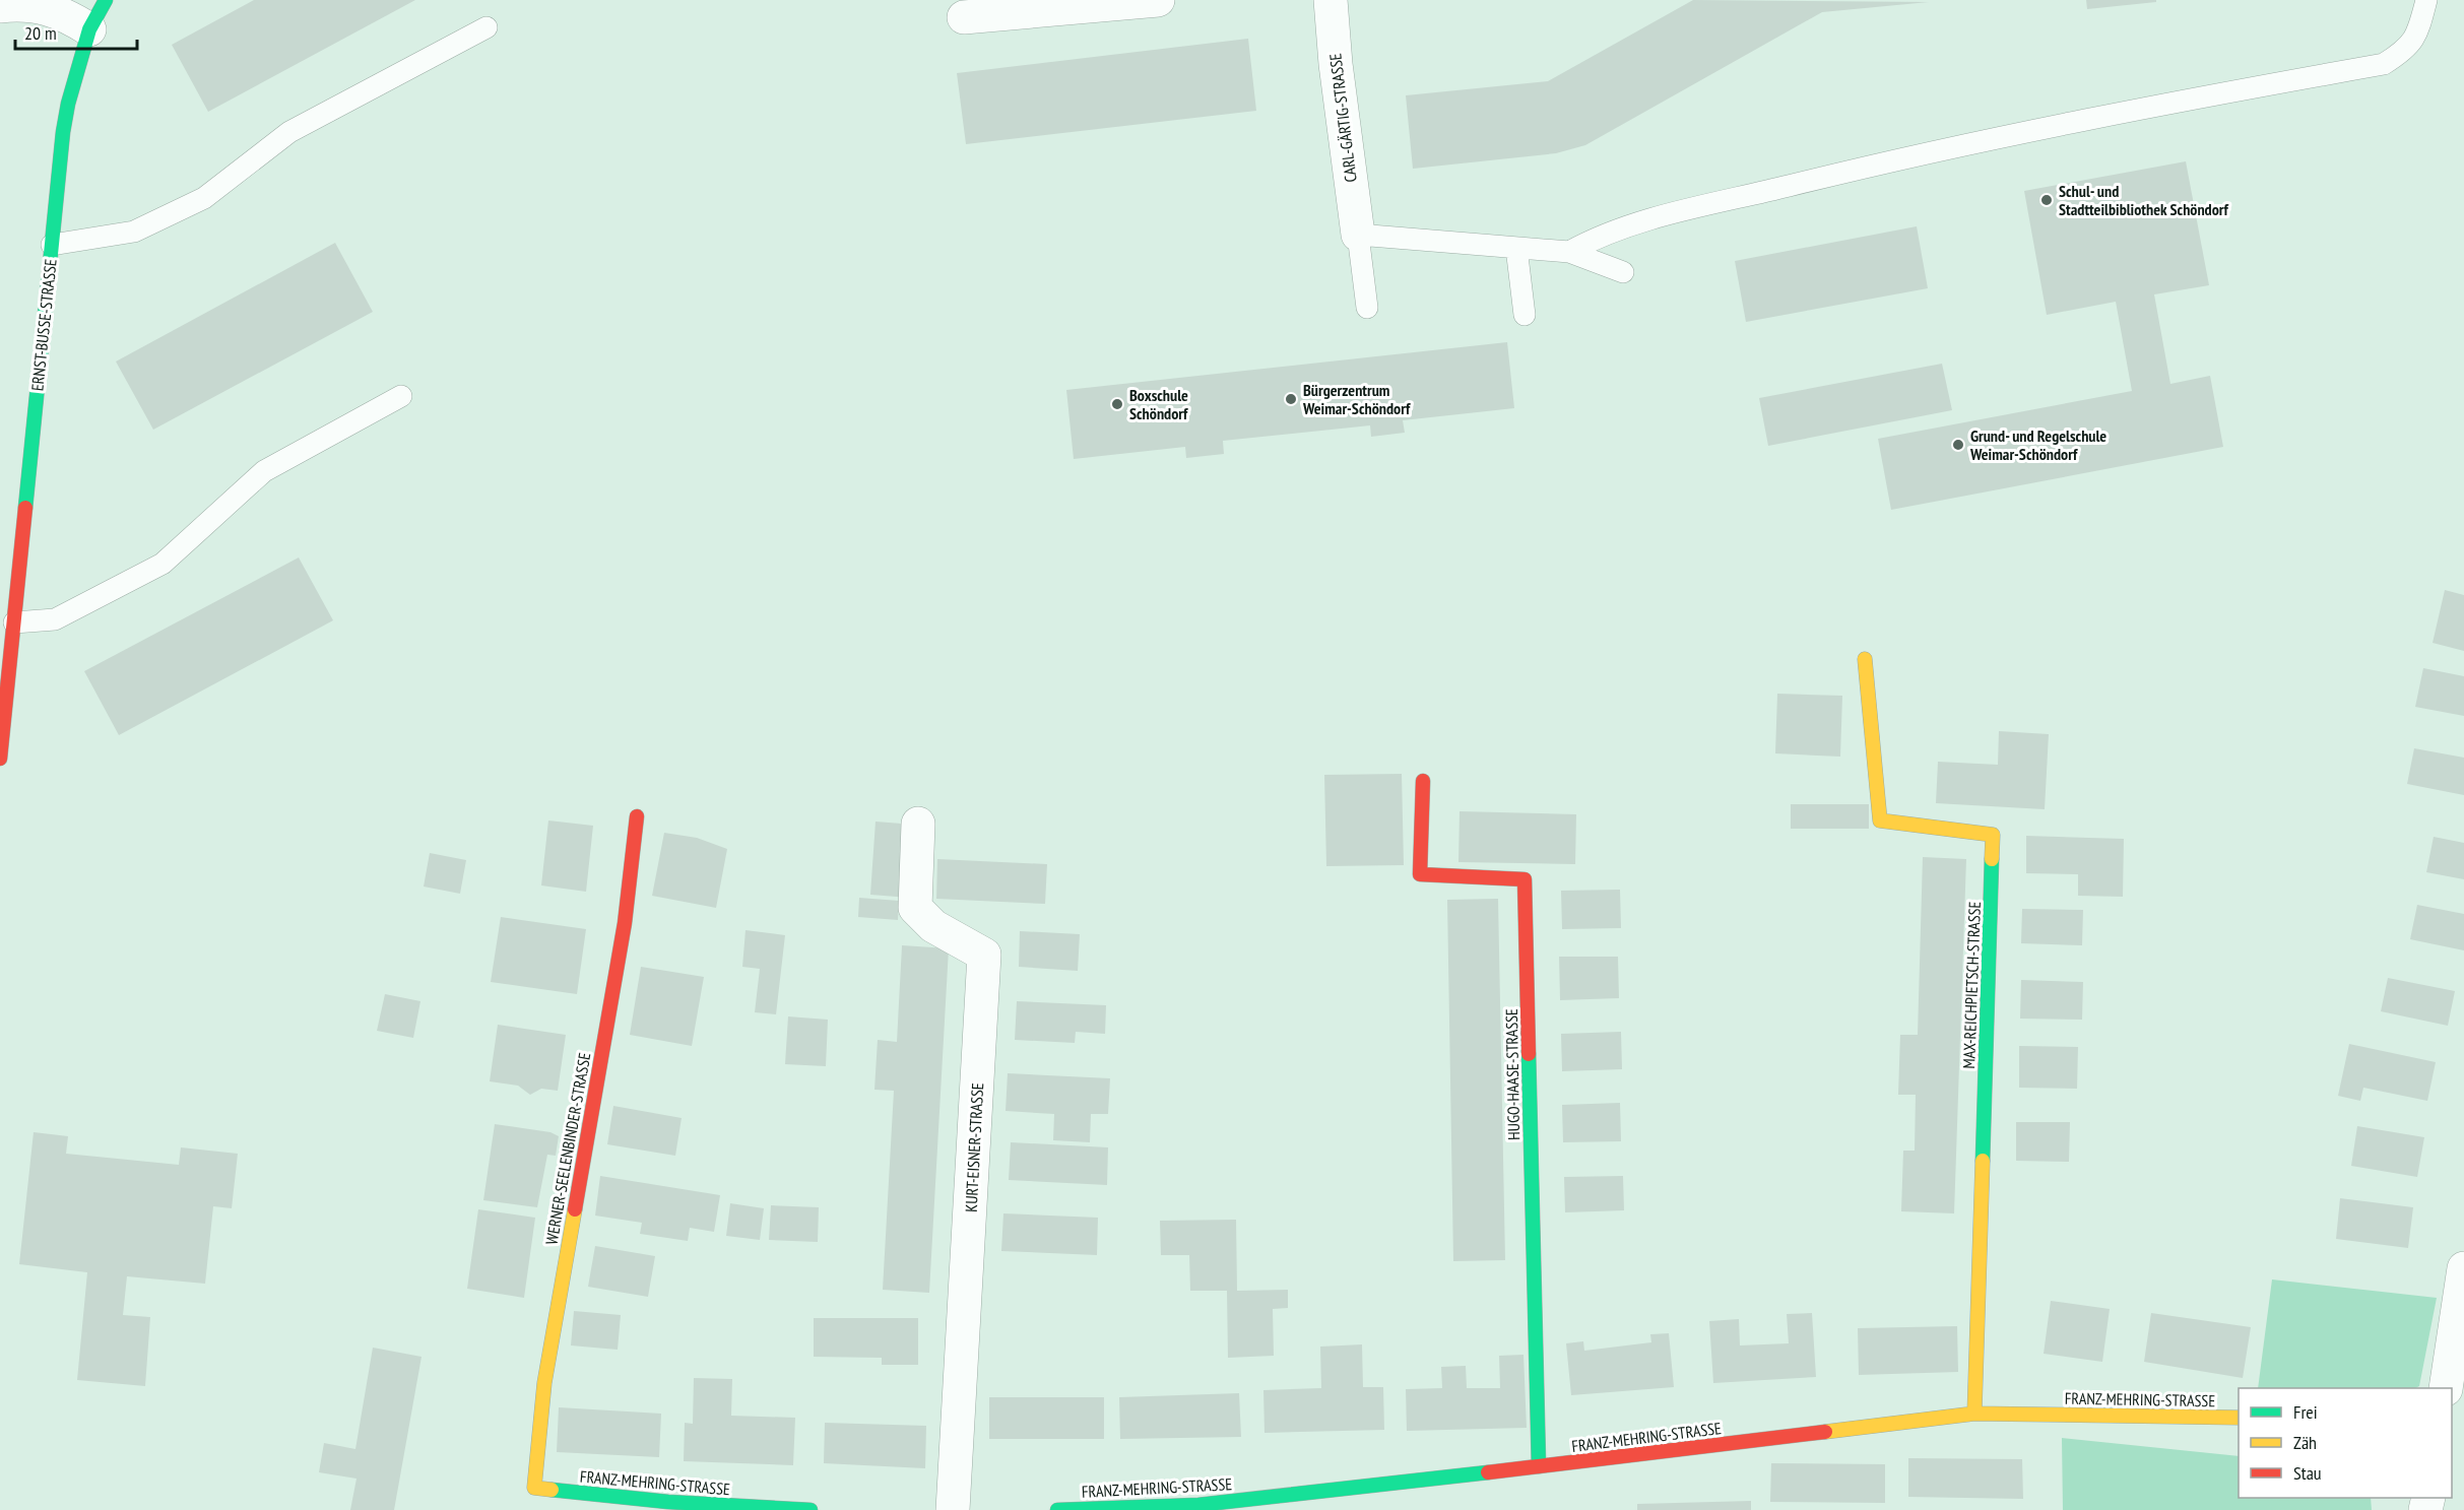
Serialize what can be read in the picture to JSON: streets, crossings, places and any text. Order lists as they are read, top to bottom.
{
  "streets": {
    "street": [
      "CARL-GÄRTIG-STRASSE",
      "ERNST-BUSSE-STRASSE",
      "MAX-REICHPIETSCH-STRASSE",
      "HUGO-HAASE-STRASSE",
      "KURT-EISNER-STRASSE",
      "WERNER-SEELENBINDER-STRASSE",
      "FRANZ-MEHRING-STRASSE"
    ]
  },
  "crossings": [
    ["MAX-REICHPIETSCH-STRASSE", "FRANZ-MEHRING-STRASSE"],
    ["HUGO-HAASE-STRASSE", "FRANZ-MEHRING-STRASSE"],
    ["WERNER-SEELENBINDER-STRASSE", "FRANZ-MEHRING-STRASSE"]
  ],
  "places": [
    "Schul- und Stadtteilbibliothek Schöndorf",
    "Bürgerzentrum Weimar-Schöndorf",
    "Boxschule Schöndorf",
    "Grund- und Regelschule Weimar-Schöndorf"
  ],
  "legend": ["Frei", "Zäh", "Stau"],
  "scale_bar": "20 m"
}
